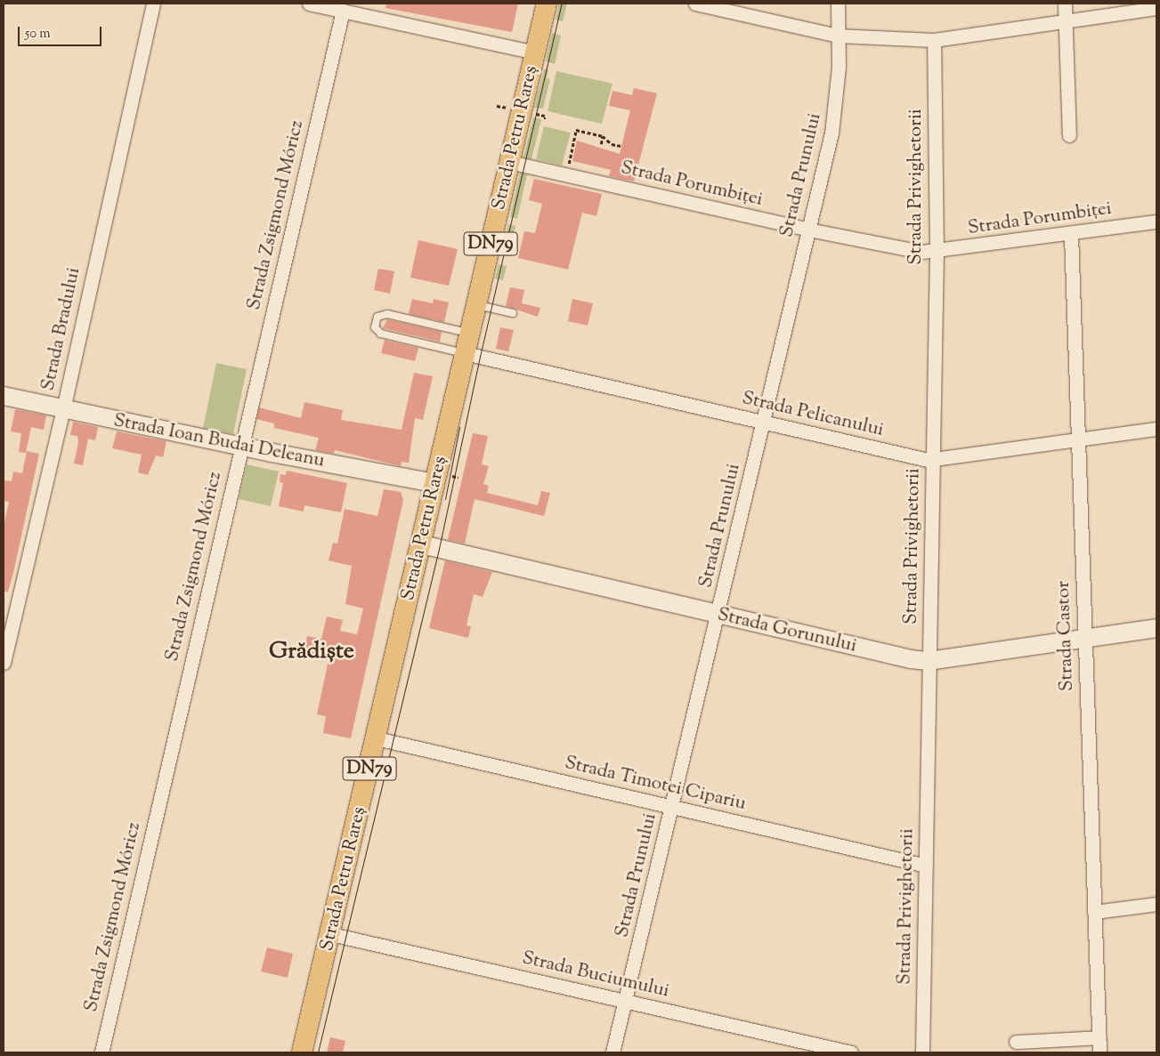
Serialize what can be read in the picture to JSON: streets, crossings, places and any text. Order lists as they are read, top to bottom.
{
  "streets": {
    "main road": ["Strada Petru Rareș", "DN79"],
    "street": [
      "Strada Prunului",
      "Strada Porumbiței",
      "Strada Privighetorii",
      "Strada Zsigmond Móricz",
      "Strada Bradului",
      "Strada Pelicanului",
      "Strada Ioan Budai Deleanu",
      "Strada Gorunului",
      "Strada Castor",
      "Strada Timotei Cipariu",
      "Strada Buciumului"
    ]
  },
  "crossings": [
    ["Strada Petru Rareș", "Strada Porumbiței"],
    ["Strada Petru Rareș", "Strada Pelicanului"],
    ["Strada Petru Rareș", "Strada Ioan Budai Deleanu"],
    ["Strada Petru Rareș", "Strada Gorunului"],
    ["Strada Petru Rareș", "Strada Timotei Cipariu"],
    ["Strada Petru Rareș", "Strada Buciumului"],
    ["Strada Prunului", "Strada Porumbiței"],
    ["Strada Prunului", "Strada Pelicanului"],
    ["Strada Prunului", "Strada Gorunului"],
    ["Strada Prunului", "Strada Timotei Cipariu"],
    ["Strada Prunului", "Strada Buciumului"],
    ["Strada Porumbiței", "Strada Privighetorii"],
    ["Strada Porumbiței", "Strada Castor"],
    ["Strada Privighetorii", "Strada Pelicanului"],
    ["Strada Privighetorii", "Strada Gorunului"],
    ["Strada Privighetorii", "Strada Timotei Cipariu"],
    ["Strada Zsigmond Móricz", "Strada Ioan Budai Deleanu"],
    ["Strada Bradului", "Strada Ioan Budai Deleanu"],
    ["Strada Pelicanului", "Strada Castor"],
    ["Strada Gorunului", "Strada Castor"]
  ],
  "districts": ["Grădiște"],
  "scale_bar": "50 m"
}
